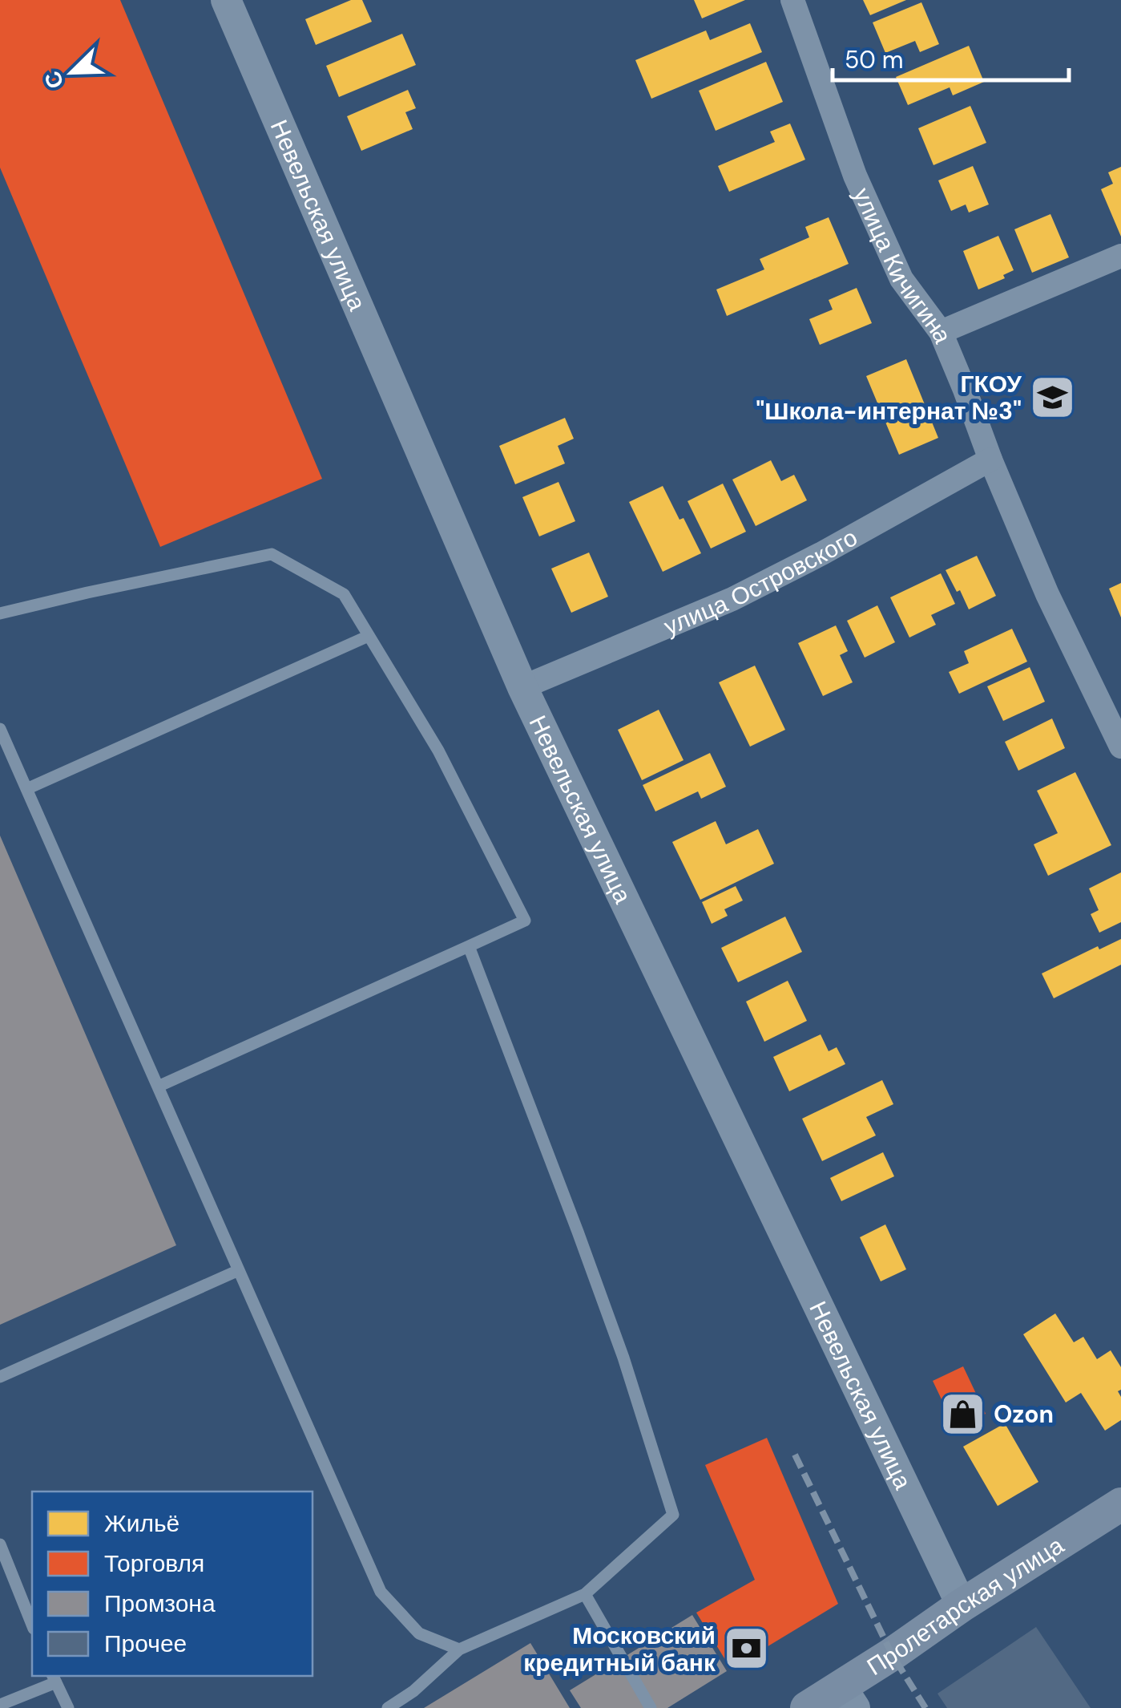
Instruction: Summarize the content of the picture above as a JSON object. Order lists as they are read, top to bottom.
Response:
{
  "streets": {
    "main road": ["Пролетарская улица"],
    "street": ["Невельская улица", "улица Кичигина", "улица Островского"]
  },
  "crossings": [
    ["Невельская улица", "улица Островского"],
    ["Невельская улица", "Пролетарская улица"],
    ["улица Кичигина", "улица Островского"]
  ],
  "places": {
    "school or university": ["ГКОУ \"Школа-интернат №3\""],
    "shop": ["Ozon"],
    "bank": ["Московский кредитный банк"]
  },
  "legend": [
    "Жильё",
    "Торговля",
    "Промзона",
    "Прочее"
  ],
  "scale_bar": "50 m",
  "north": "bottom left"
}
